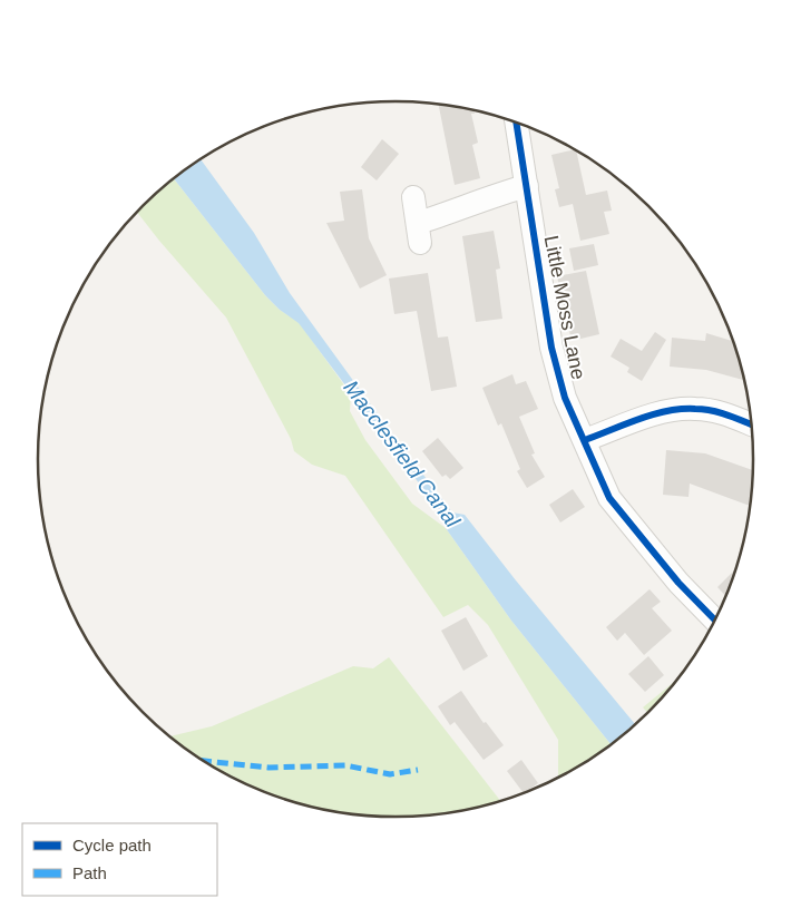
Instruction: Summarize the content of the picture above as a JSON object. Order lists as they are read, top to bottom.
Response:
{
  "streets": {
    "street": ["Little Moss Lane"]
  },
  "water": ["Macclesfield Canal"],
  "legend": ["Cycle path", "Path"]
}
